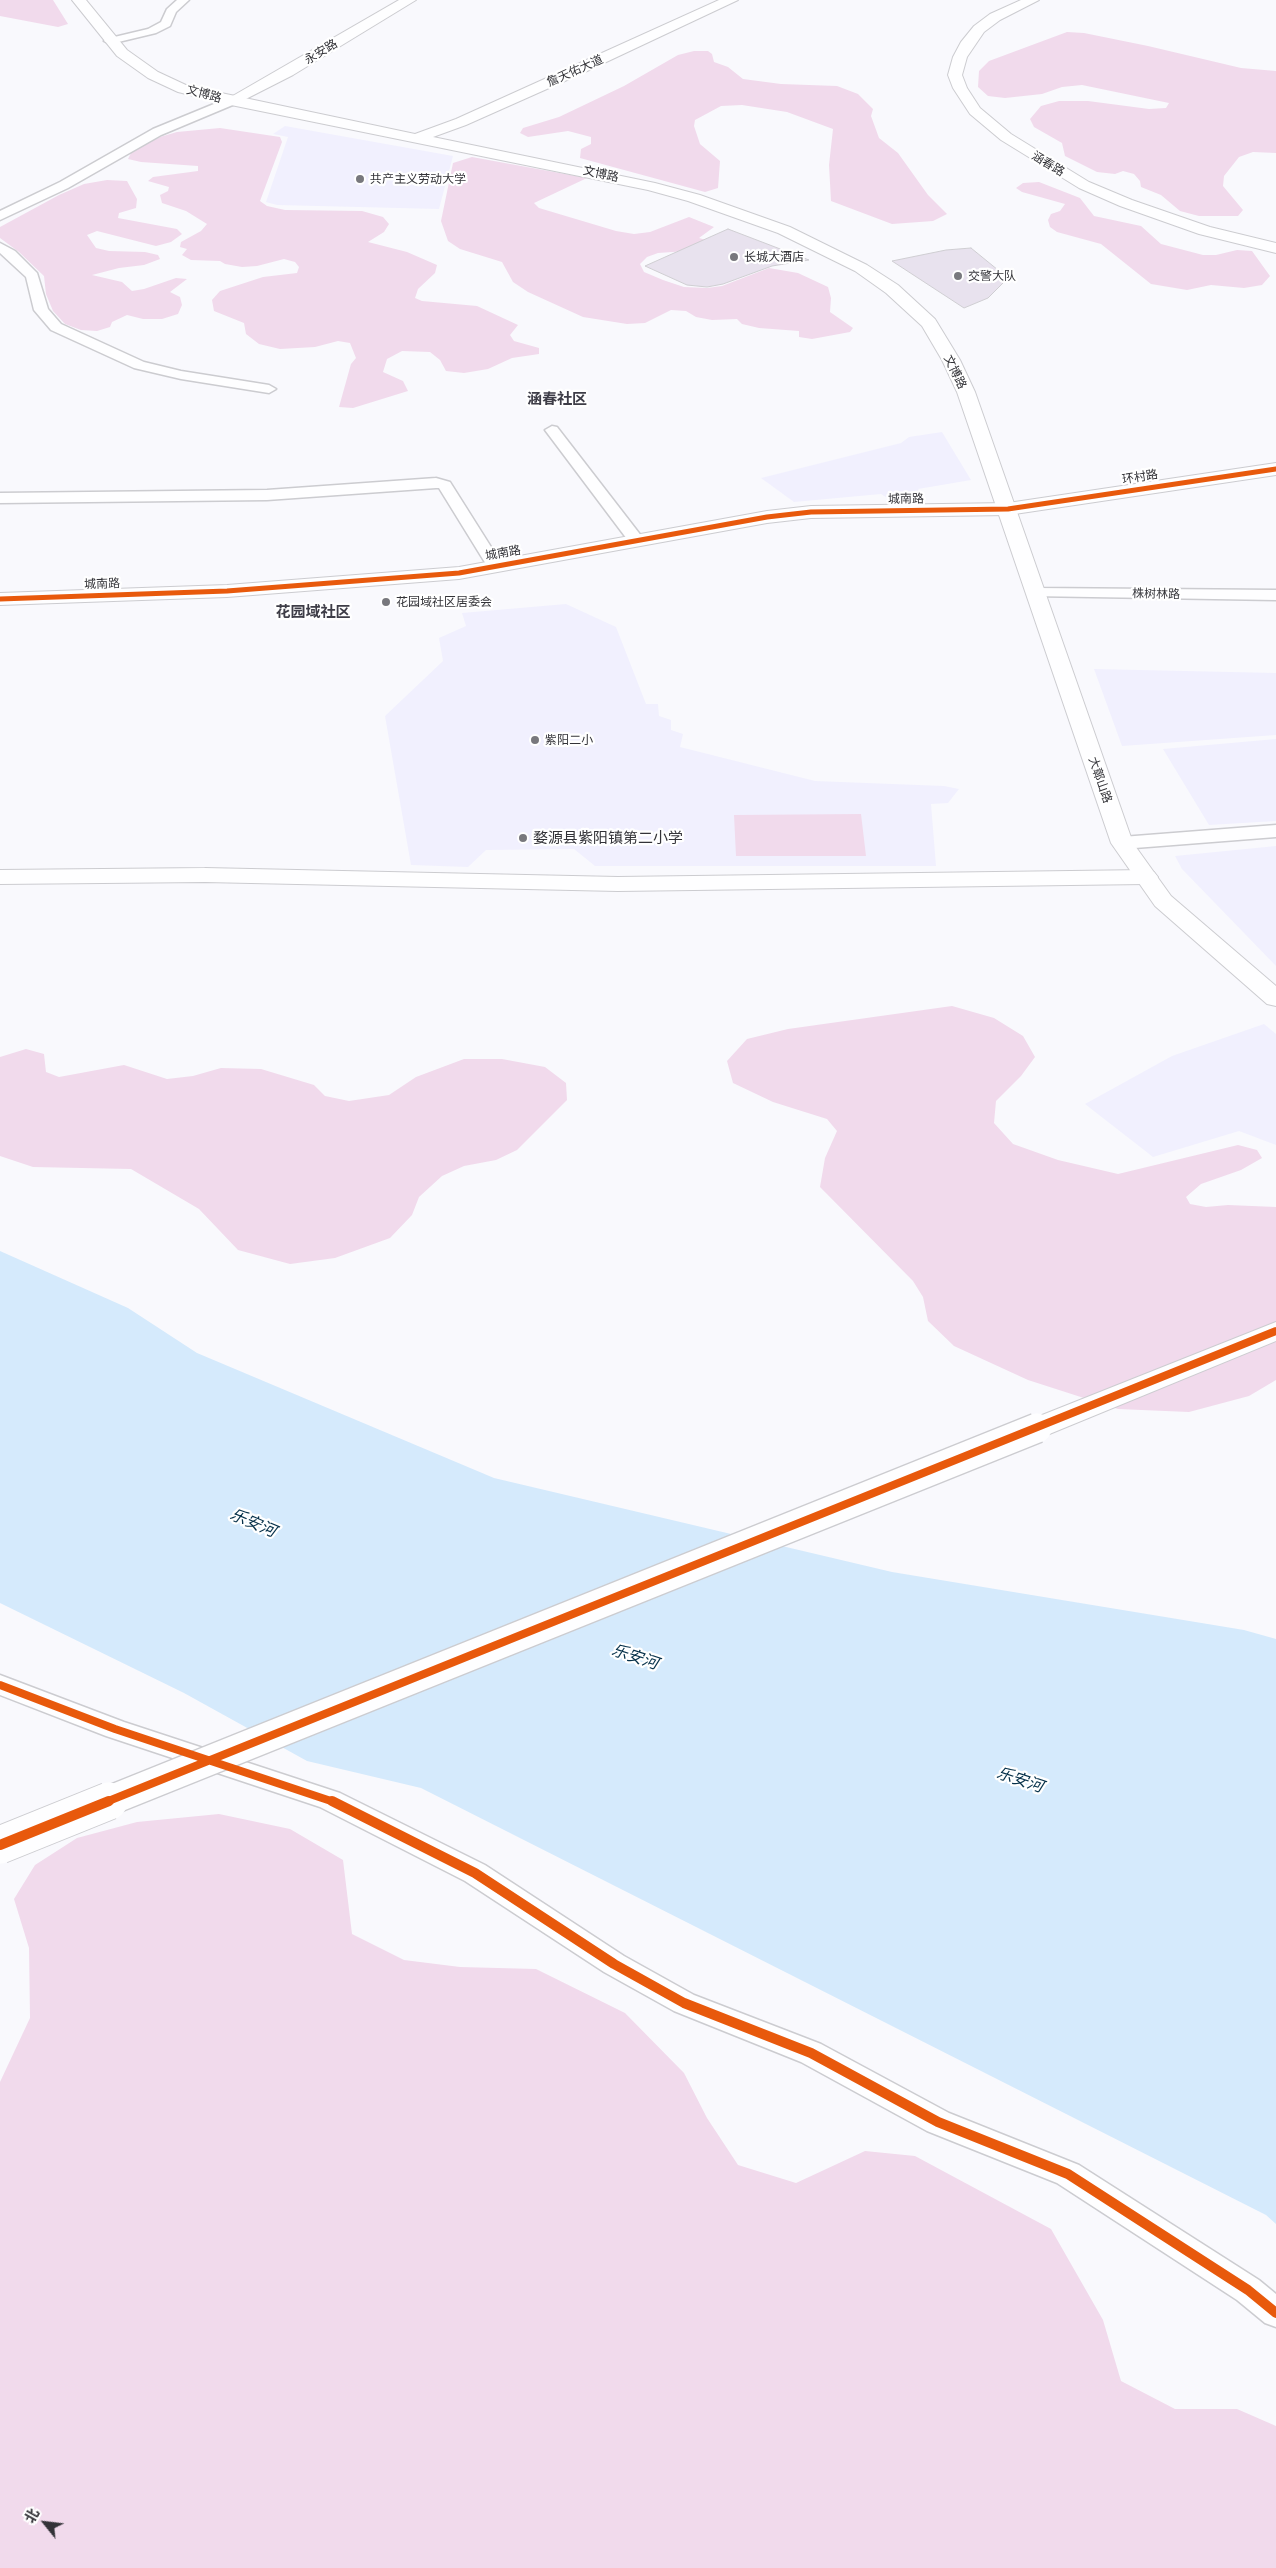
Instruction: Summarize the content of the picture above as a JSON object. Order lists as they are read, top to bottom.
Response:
{
  "streets": {
    "street": [
      "永安路",
      "詹天佑大道",
      "文博路",
      "涵春路",
      "环村路",
      "城南路",
      "株树林路",
      "大鄣山路"
    ]
  },
  "crossings": [
    ["永安路", "文博路"],
    ["詹天佑大道", "文博路"],
    ["文博路", "环村路"],
    ["文博路", "城南路"],
    ["文博路", "大鄣山路"],
    ["环村路", "城南路"],
    ["环村路", "大鄣山路"],
    ["城南路", "大鄣山路"],
    ["株树林路", "大鄣山路"]
  ],
  "districts": ["涵春社区", "花园域社区"],
  "water": ["乐安河"],
  "places": [
    "共产主义劳动大学",
    "长城大酒店",
    "交警大队",
    "花园域社区居委会",
    "紫阳二小",
    "婺源县紫阳镇第二小学"
  ],
  "north": "top left"
}
